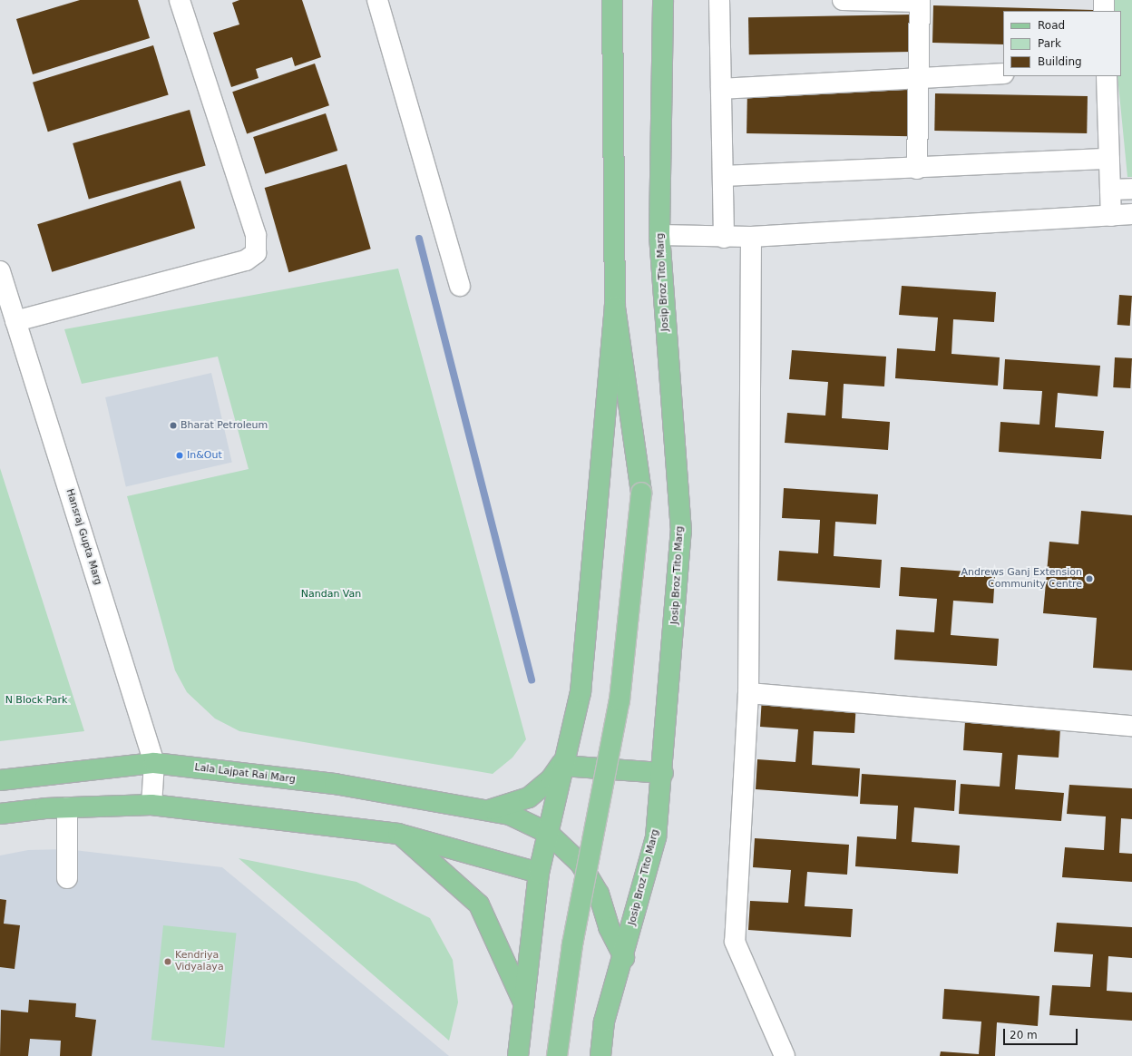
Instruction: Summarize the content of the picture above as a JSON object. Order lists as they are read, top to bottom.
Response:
{
  "streets": {
    "main road": ["Josip Broz Tito Marg", "Lala Lajpat Rai Marg"],
    "street": ["Hansraj Gupta Marg"]
  },
  "crossings": [
    ["Josip Broz Tito Marg", "Lala Lajpat Rai Marg"],
    ["Hansraj Gupta Marg", "Lala Lajpat Rai Marg"]
  ],
  "parks": ["Nandan Van", "N Block Park"],
  "places": [
    "Bharat Petroleum",
    "In&Out",
    "Andrews Ganj Extension Community Centre",
    "Kendriya Vidyalaya"
  ],
  "legend": ["Road", "Park", "Building"],
  "scale_bar": "20 m"
}
